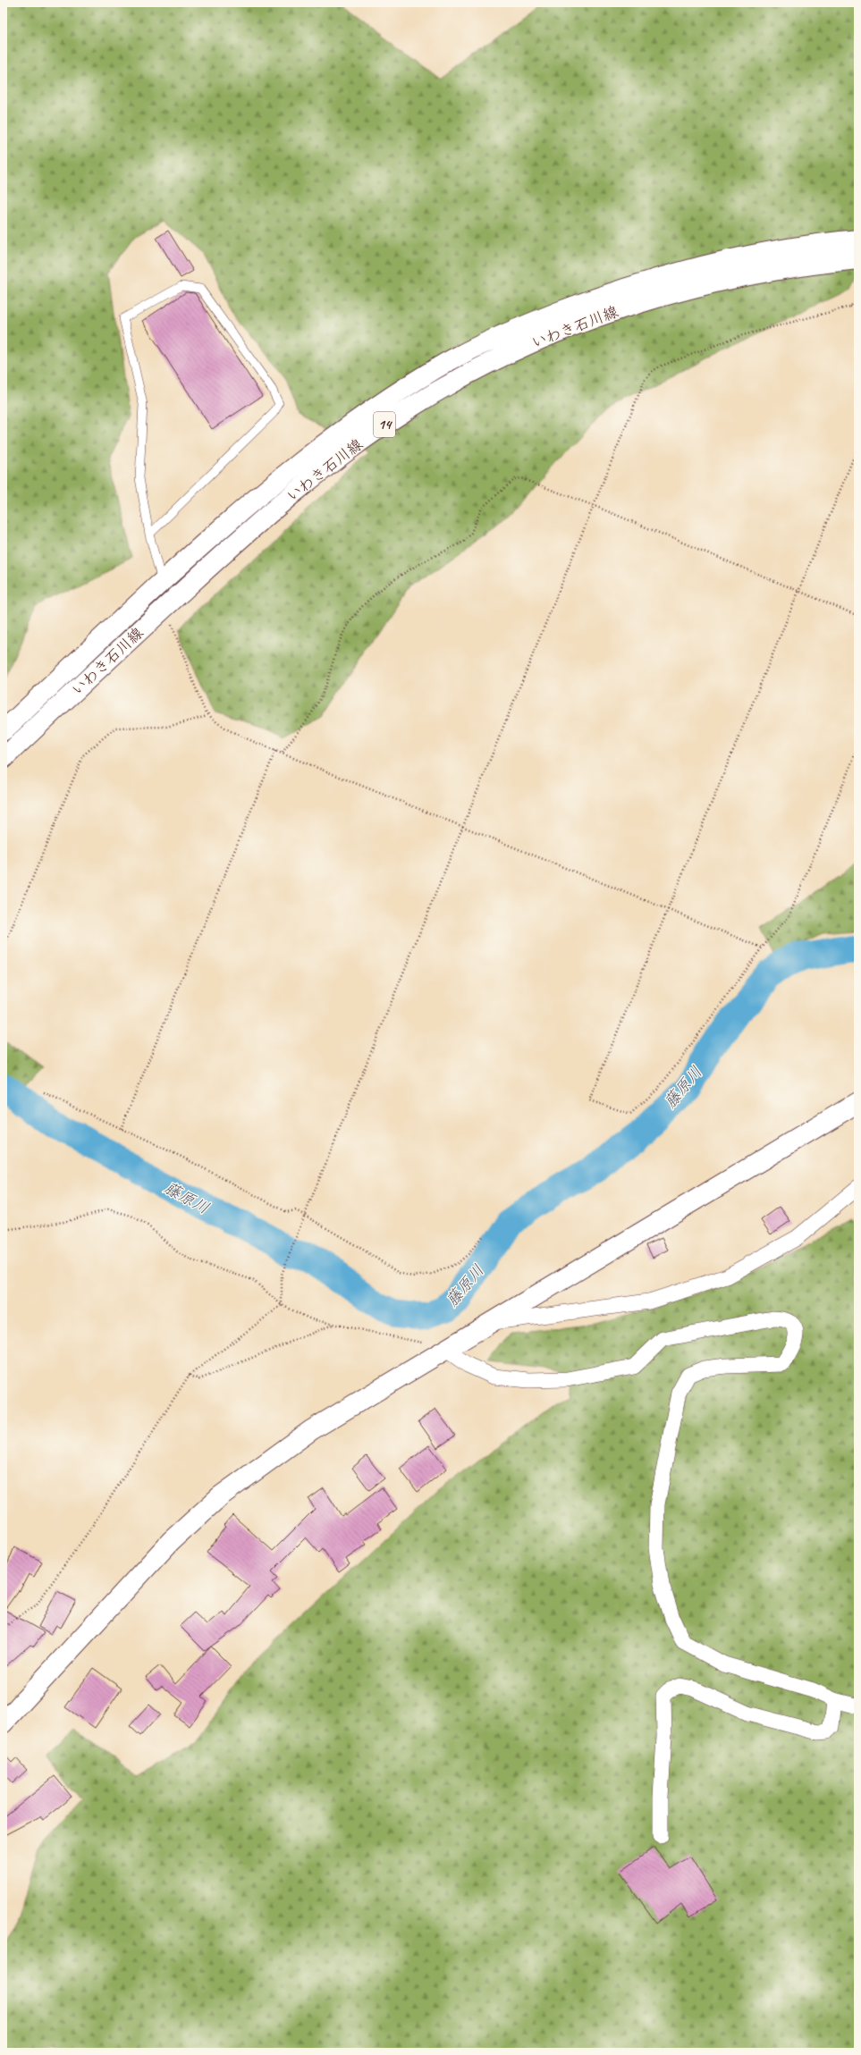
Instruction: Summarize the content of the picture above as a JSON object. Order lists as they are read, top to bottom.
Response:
{
  "streets": {
    "main road": ["いわき石川線", "14"]
  },
  "water": ["藤原川"]
}
